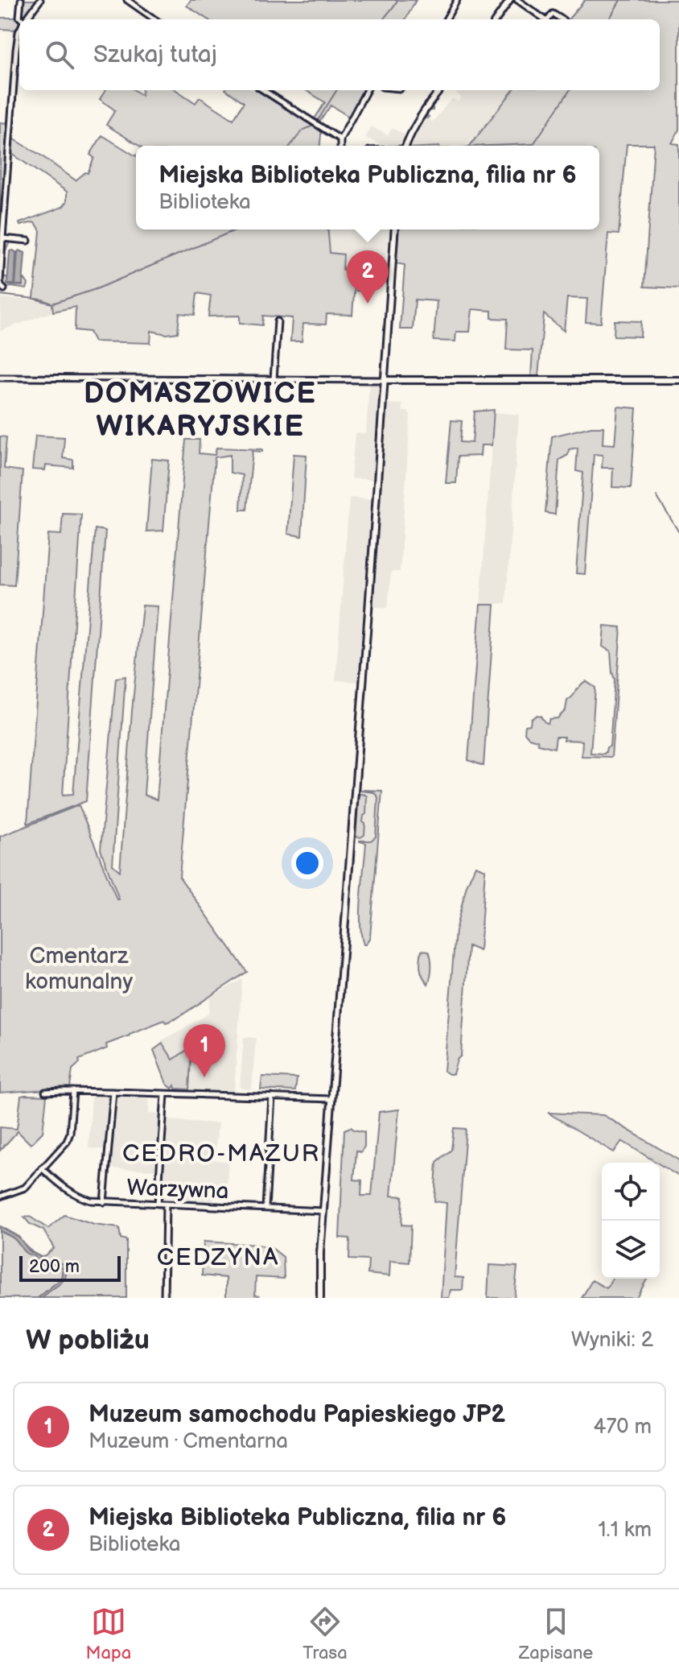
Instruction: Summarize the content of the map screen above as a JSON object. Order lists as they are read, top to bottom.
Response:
{
  "streets": {
    "street": ["Warzywna"]
  },
  "districts": ["DOMASZOWICE WIKARYJSKIE", "CEDRO-MAZUR", "CEDZYNA"],
  "parks": ["Cmentarz komunalny"],
  "scale_bar": "200 m",
  "page": {
    "search": "Szukaj tutaj",
    "popup": ["Miejska Biblioteka Publiczna, filia nr 6", "Biblioteka"],
    "pins": ["2", "1"],
    "scale": "200 m",
    "heading": ["W pobliżu", "Wyniki: 2"],
    "list": [
      {
        "mark": "1",
        "name": "Muzeum samochodu Papieskiego JP2",
        "note": "Muzeum · Cmentarna",
        "value": "470 m"
      },
      {
        "mark": "2",
        "name": "Miejska Biblioteka Publiczna, filia nr 6",
        "note": "Biblioteka",
        "value": "1.1 km"
      }
    ],
    "nav": ["Mapa", "Trasa", "Zapisane"]
  }
}
